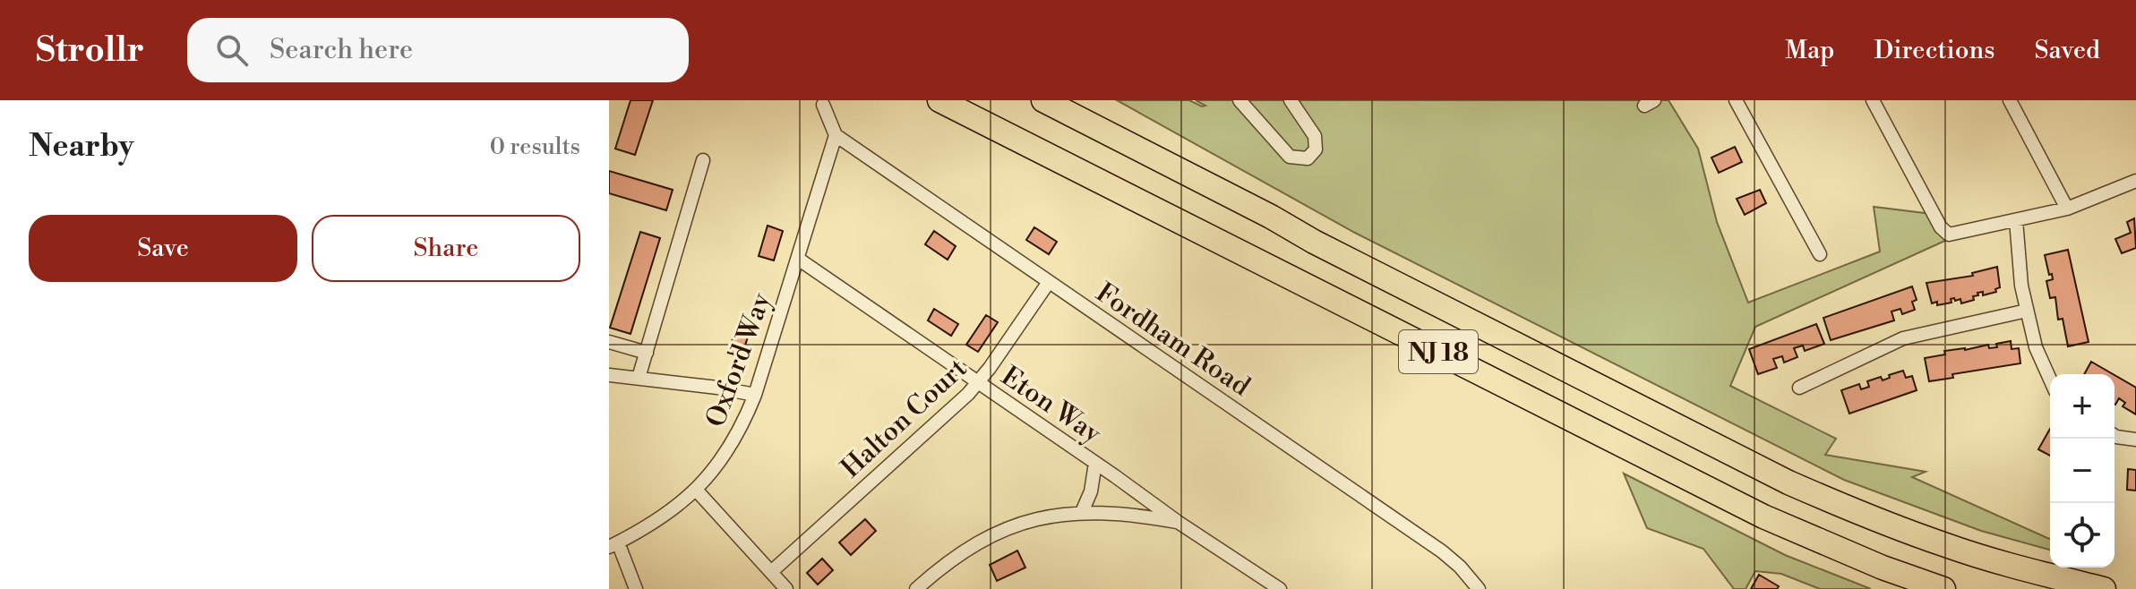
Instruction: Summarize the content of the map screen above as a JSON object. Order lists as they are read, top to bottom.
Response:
{
  "streets": {
    "highway": ["NJ 18"],
    "street": [
      "Fordham Road",
      "Oxford Way",
      "Eton Way",
      "Halton Court"
    ]
  },
  "crossings": [
    ["Fordham Road", "Oxford Way"],
    ["Fordham Road", "Halton Court"],
    ["Oxford Way", "Eton Way"],
    ["Eton Way", "Halton Court"]
  ],
  "page": {
    "header": "Strollr",
    "search": "Search here",
    "nav": ["Map", "Directions", "Saved"],
    "heading": ["Nearby", "0 results"],
    "buttons": ["Save", "Share"],
    "map_buttons": ["+", "−"]
  }
}
